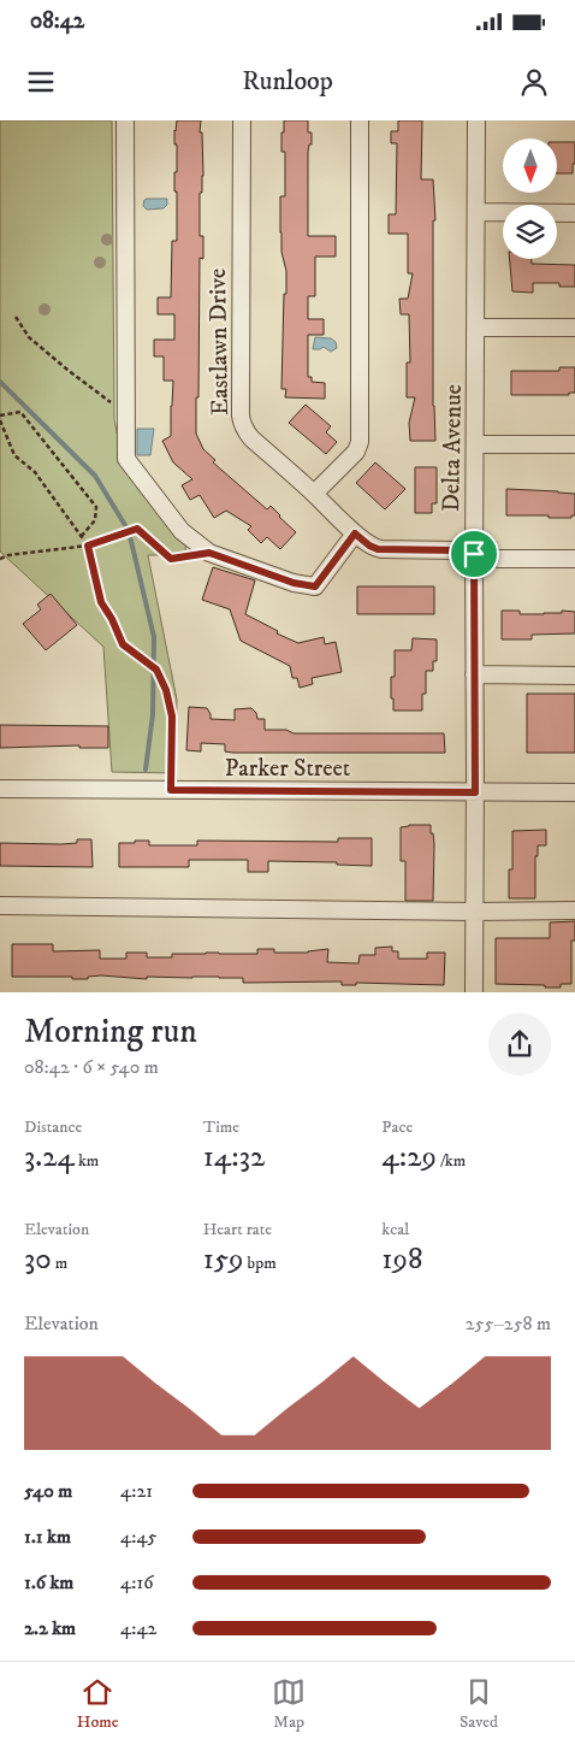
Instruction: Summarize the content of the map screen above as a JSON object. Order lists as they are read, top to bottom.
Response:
{
  "streets": {
    "street": ["Eastlawn Drive", "Delta Avenue", "Parker Street"]
  },
  "crossings": [
    ["Eastlawn Drive", "Delta Avenue"],
    ["Delta Avenue", "Parker Street"]
  ],
  "north": "bottom",
  "page": {
    "status": "08:42",
    "header": "Runloop",
    "heading": ["Morning run", "08:42 · 6 × 540 m"],
    "stats": [
      ["Distance", "3.24 km"],
      ["Time", "14:32"],
      ["Pace", "4:29 /km"],
      ["Elevation", "30 m"],
      ["Heart rate", "159 bpm"],
      ["kcal", "198"]
    ],
    "chart": ["Elevation", "255–258 m"],
    "list": [
      {
        "name": "540 m",
        "note": "4:21"
      },
      {
        "name": "1.1 km",
        "note": "4:45"
      },
      {
        "name": "1.6 km",
        "note": "4:16"
      },
      {
        "name": "2.2 km",
        "note": "4:42"
      }
    ],
    "tabs": ["Home", "Map", "Saved"]
  }
}
